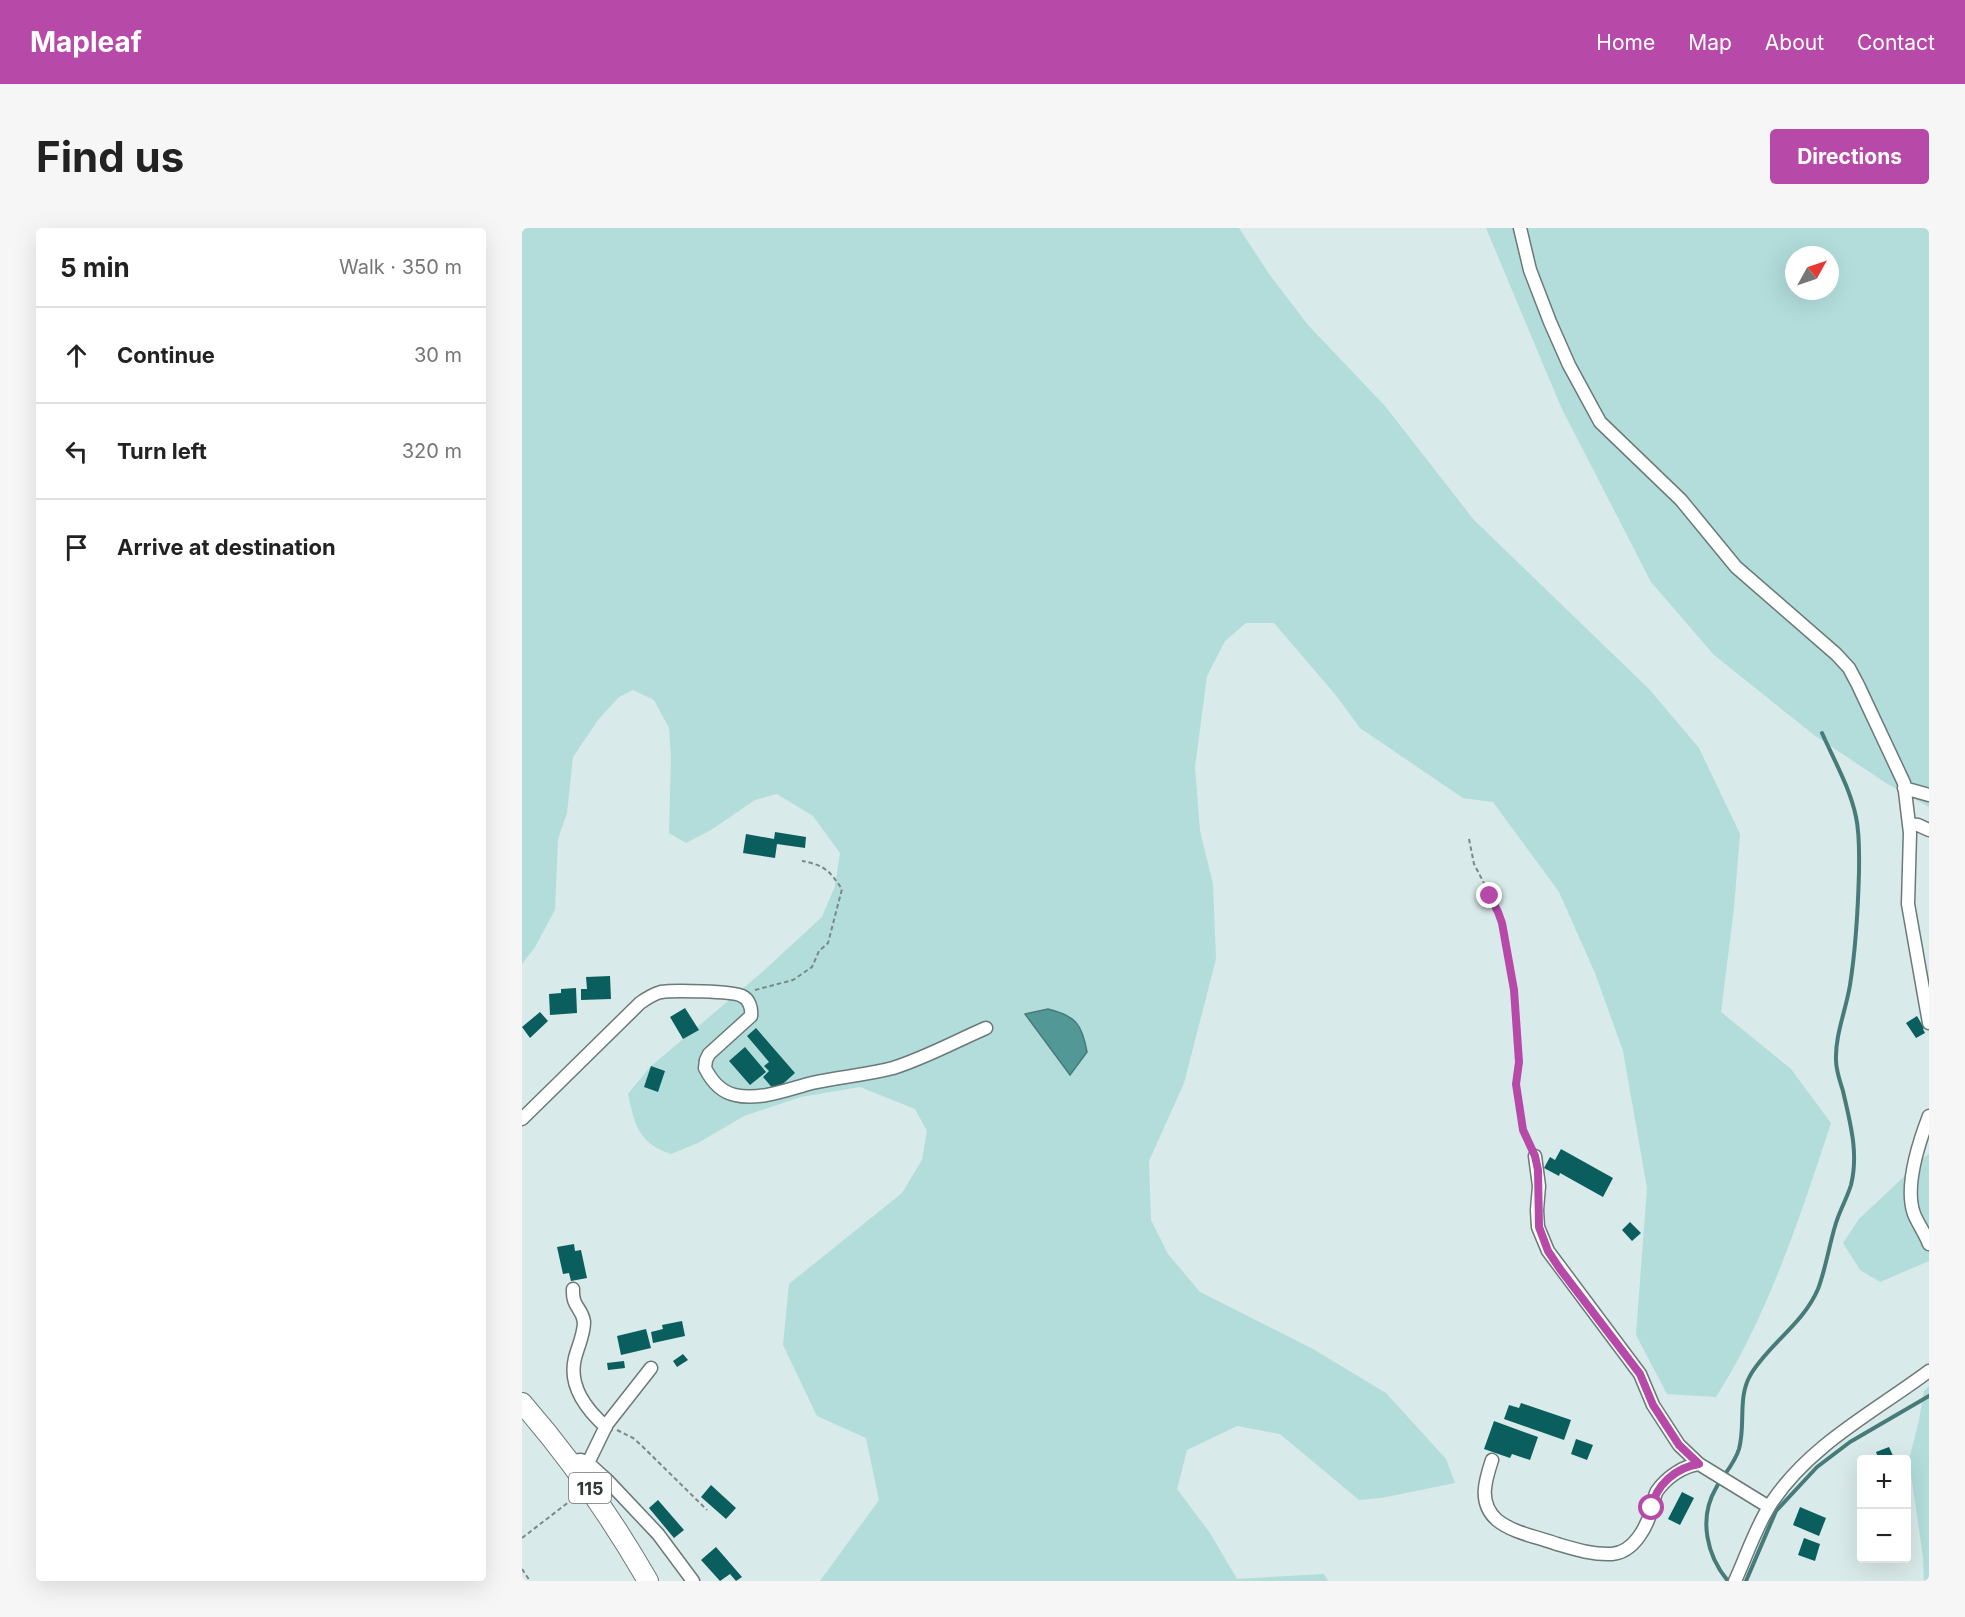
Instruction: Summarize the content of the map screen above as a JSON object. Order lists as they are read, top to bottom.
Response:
{
  "streets": {
    "highway": ["115"]
  },
  "north": "top right",
  "page": {
    "header": "Mapleaf",
    "nav": [
      "Home",
      "Map",
      "About",
      "Contact"
    ],
    "buttons": "Directions",
    "title": "Find us",
    "heading": ["5 min", "Walk · 350 m"],
    "list": [
      ["Continue", "30 m"],
      ["Turn left", "320 m"],
      "Arrive at destination"
    ],
    "map_buttons": ["+", "−"]
  }
}
